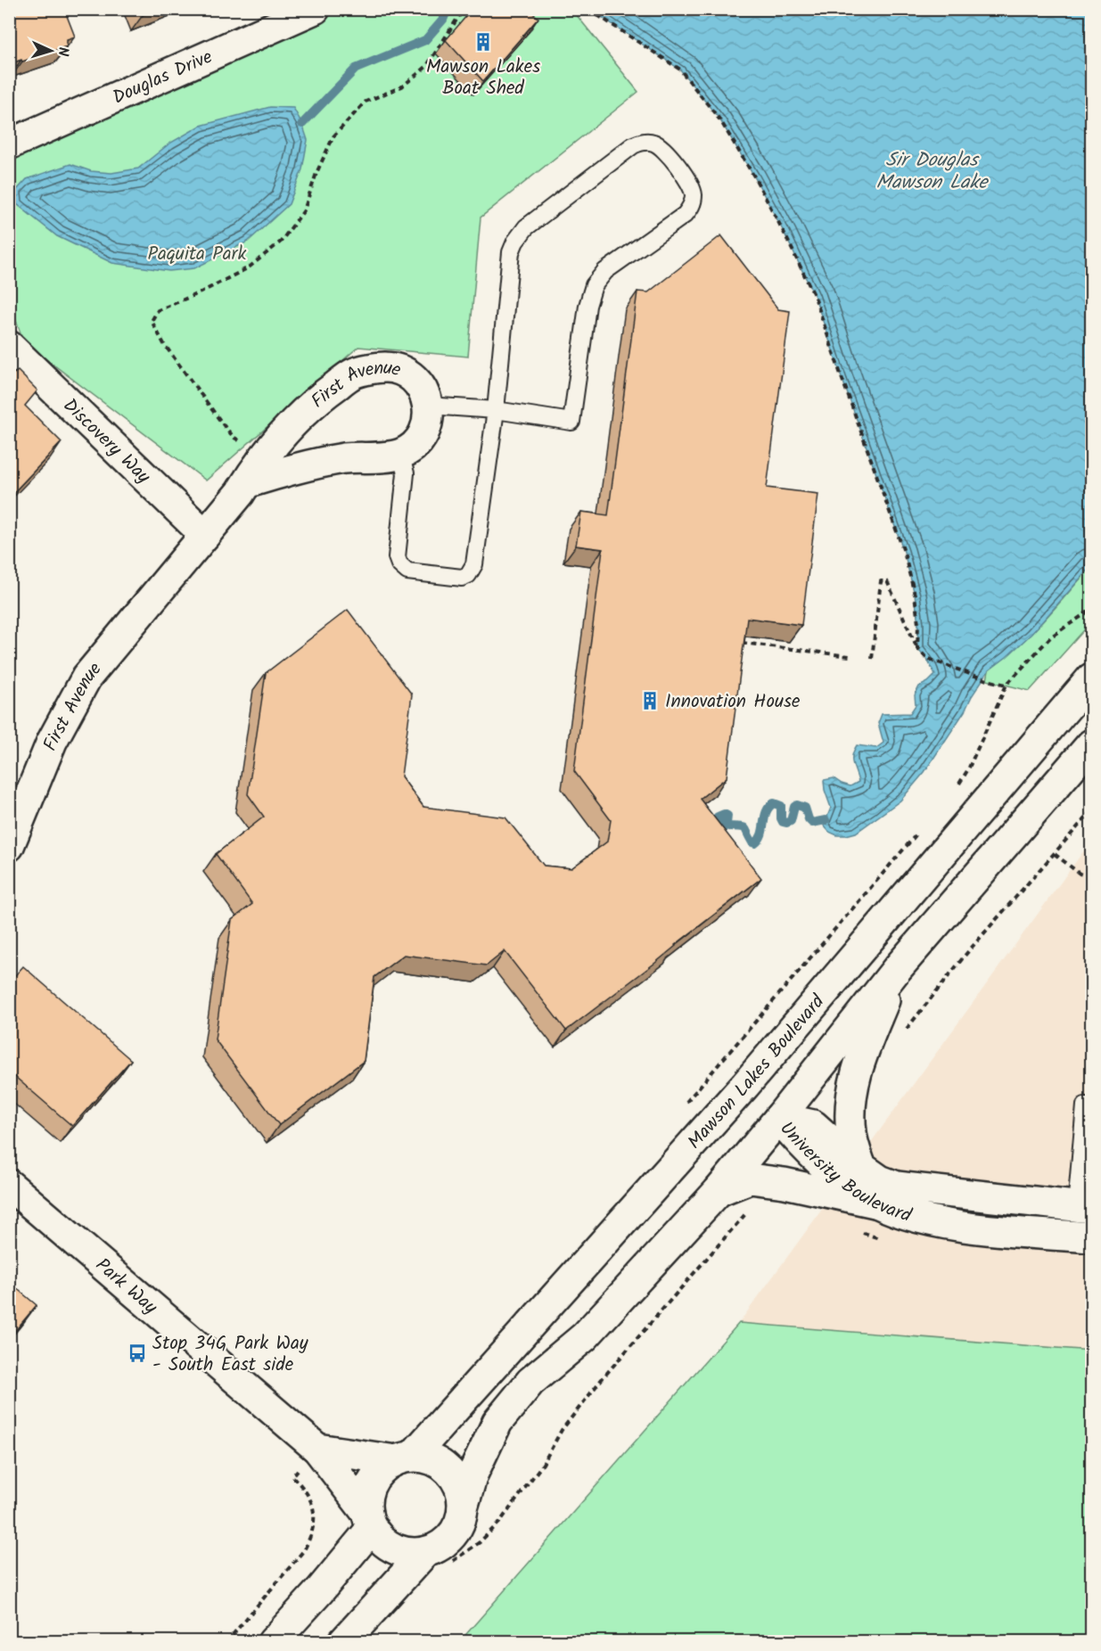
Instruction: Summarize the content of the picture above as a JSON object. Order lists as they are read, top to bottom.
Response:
{
  "streets": {
    "street": [
      "Douglas Drive",
      "First Avenue",
      "Discovery Way",
      "Mawson Lakes Boulevard",
      "University Boulevard",
      "Park Way"
    ]
  },
  "crossings": [
    ["First Avenue", "Discovery Way"],
    ["Mawson Lakes Boulevard", "Park Way"]
  ],
  "water": ["Sir Douglas Mawson Lake"],
  "parks": ["Paquita Park"],
  "places": {
    "building": ["Mawson Lakes Boat Shed", "Innovation House"],
    "bus stop": ["Stop 34G Park Way - South East side"]
  },
  "north": "right"
}
